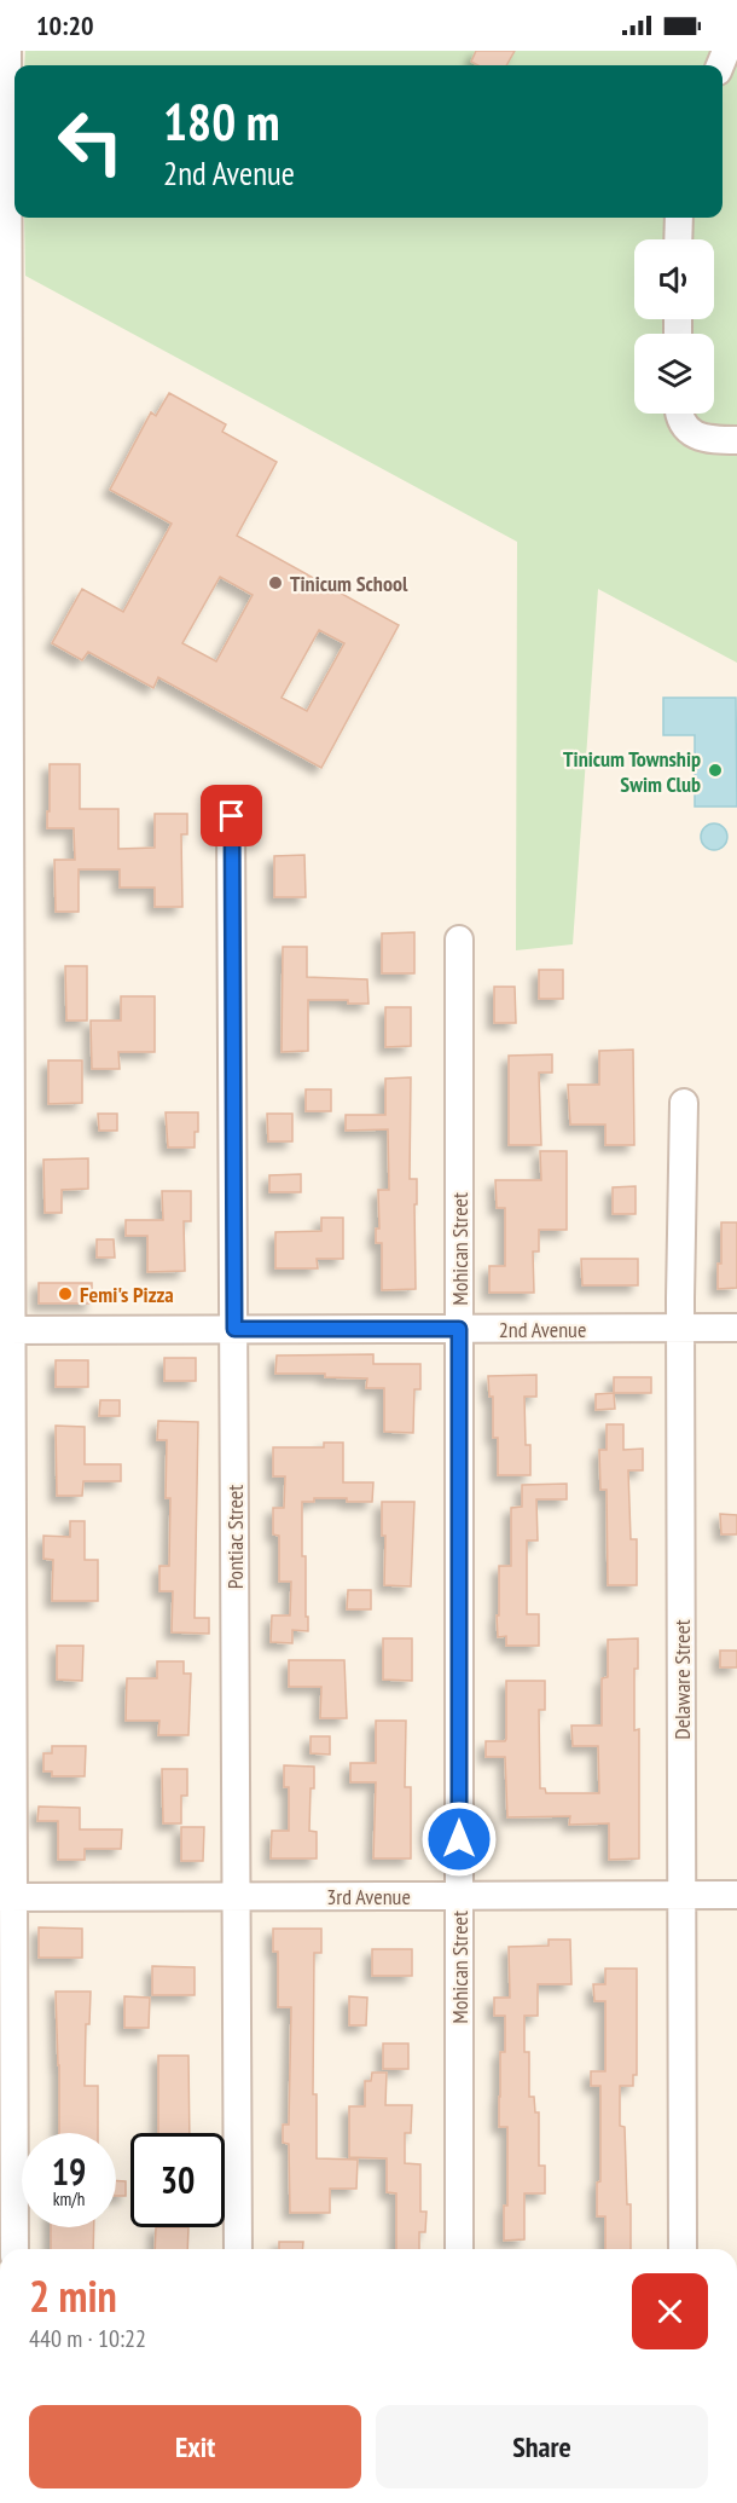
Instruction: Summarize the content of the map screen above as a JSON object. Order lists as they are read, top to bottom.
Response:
{
  "streets": {
    "street": [
      "Mohican Street",
      "2nd Avenue",
      "Pontiac Street",
      "Delaware Street",
      "3rd Avenue"
    ]
  },
  "crossings": [
    ["Mohican Street", "2nd Avenue"],
    ["Mohican Street", "3rd Avenue"],
    ["2nd Avenue", "Pontiac Street"],
    ["2nd Avenue", "Delaware Street"],
    ["Pontiac Street", "3rd Avenue"],
    ["Delaware Street", "3rd Avenue"]
  ],
  "places": ["Tinicum School", "Tinicum Township Swim Club", "Femi's Pizza"],
  "page": {
    "status": "10:20",
    "turn": ["180 m", "2nd Avenue"],
    "speed": "19 km/h",
    "limit": "30",
    "heading": ["2 min", "440 m · 10:22"],
    "buttons": ["Exit", "Share"]
  }
}
